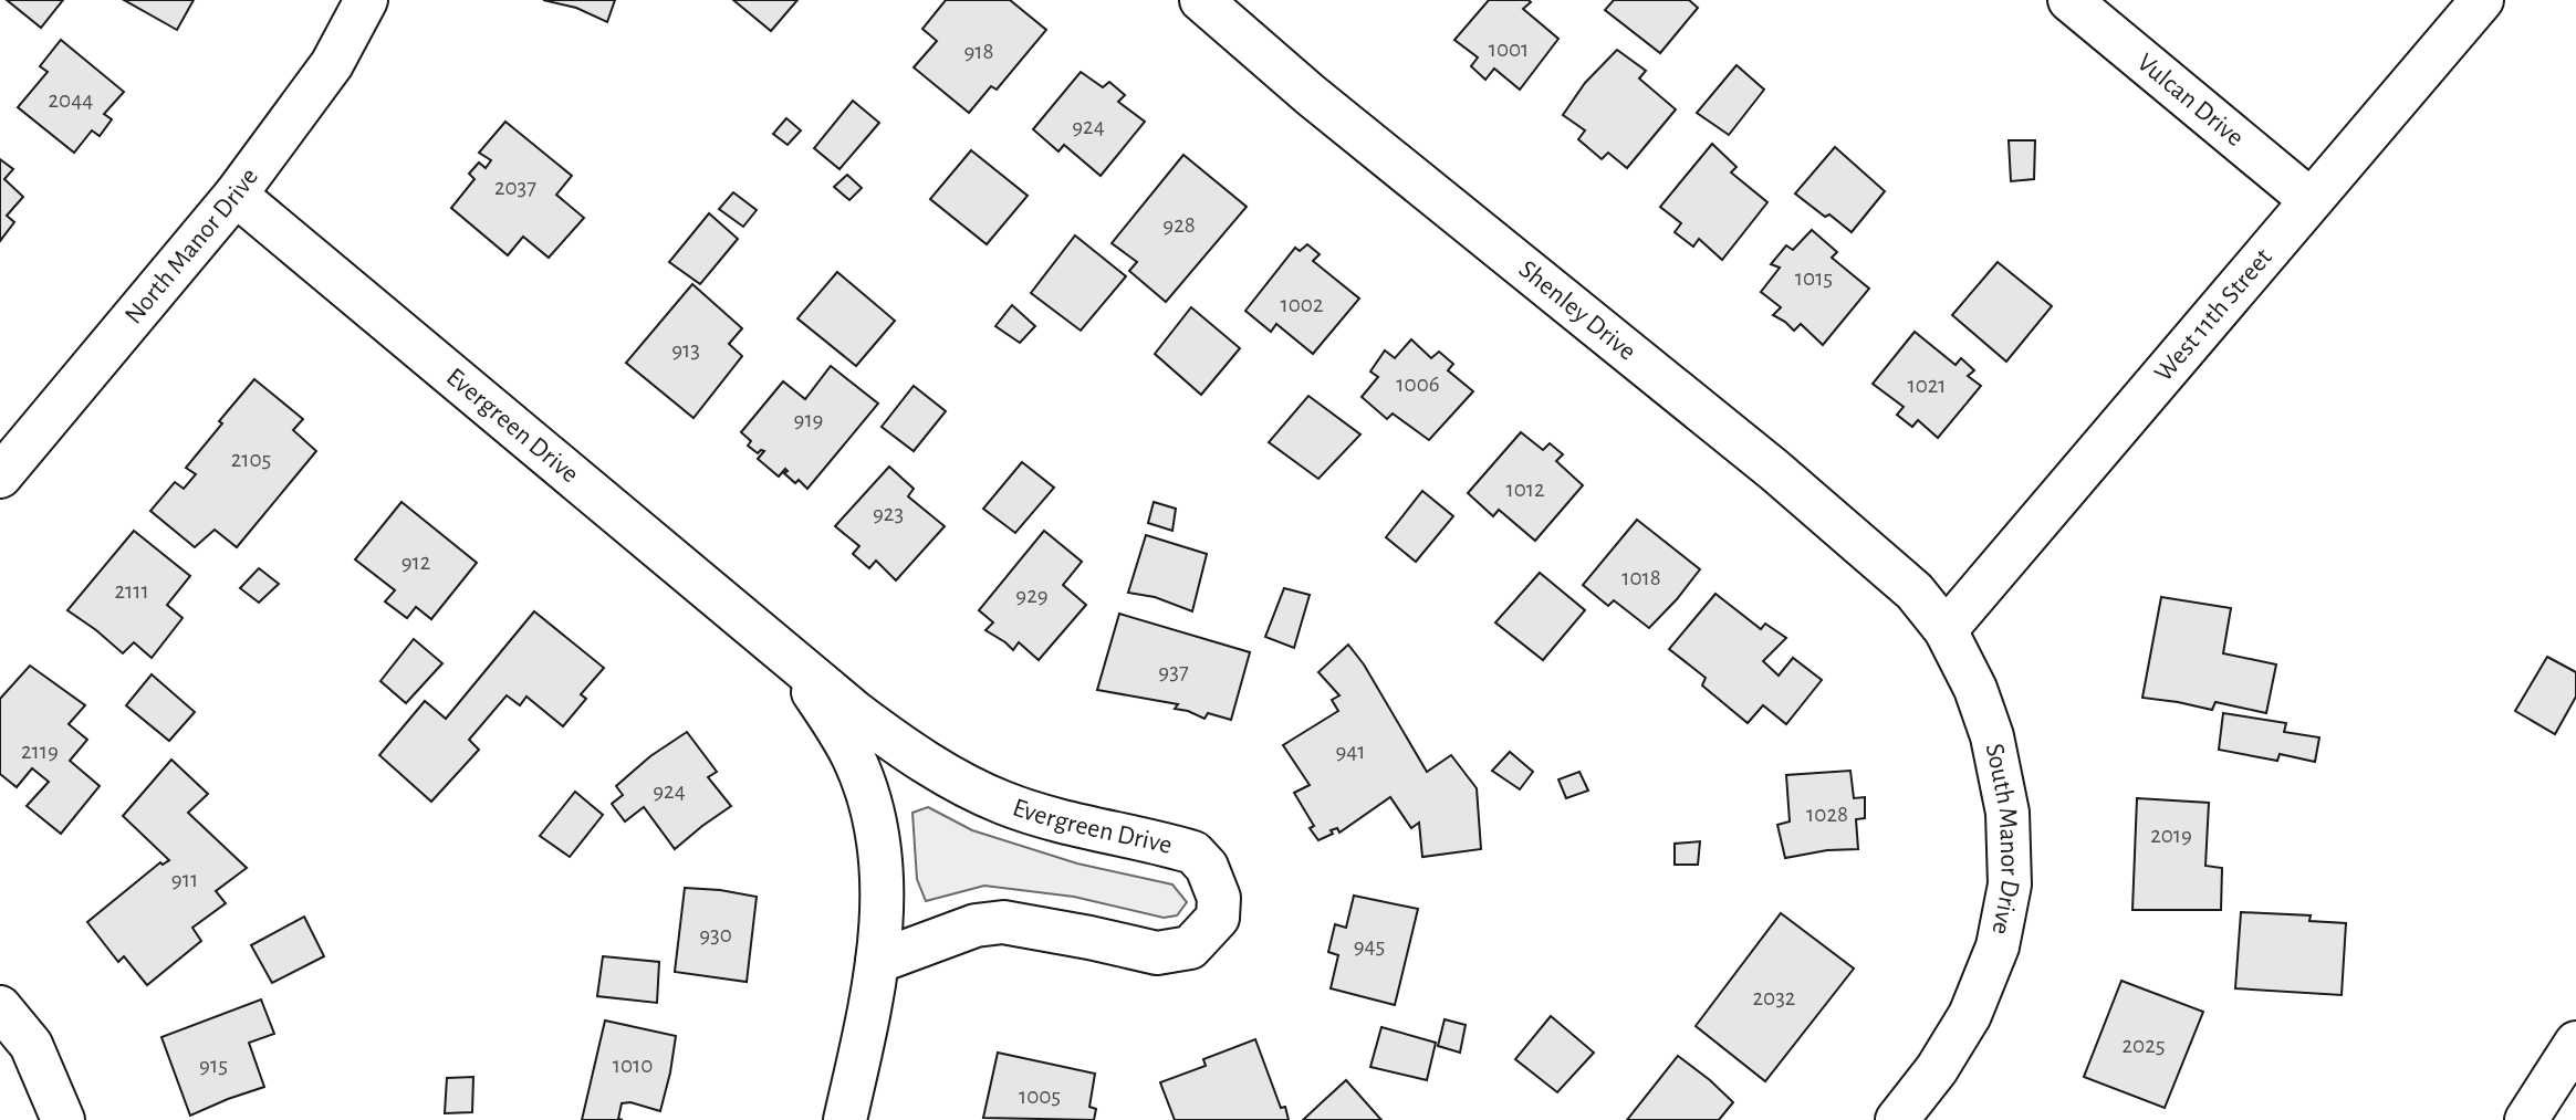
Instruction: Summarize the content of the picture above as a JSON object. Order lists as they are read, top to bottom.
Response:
{
  "streets": {
    "street": [
      "Vulcan Drive",
      "North Manor Drive",
      "Shenley Drive",
      "West 11th Street",
      "Evergreen Drive",
      "South Manor Drive"
    ]
  },
  "crossings": [
    ["Vulcan Drive", "West 11th Street"],
    ["North Manor Drive", "Evergreen Drive"],
    ["Shenley Drive", "West 11th Street"],
    ["Shenley Drive", "South Manor Drive"],
    ["West 11th Street", "South Manor Drive"]
  ],
  "house_numbers": [
    "1001",
    "918",
    "2044",
    "924",
    "2037",
    "928",
    "1015",
    "1002",
    "913",
    "1006",
    "1021",
    "919",
    "2105",
    "1012",
    "923",
    "912",
    "1018",
    "2111",
    "929",
    "937",
    "2119",
    "941",
    "924",
    "1028",
    "2019",
    "911",
    "930",
    "945",
    "2032",
    "2025",
    "915",
    "1010",
    "1005"
  ]
}
